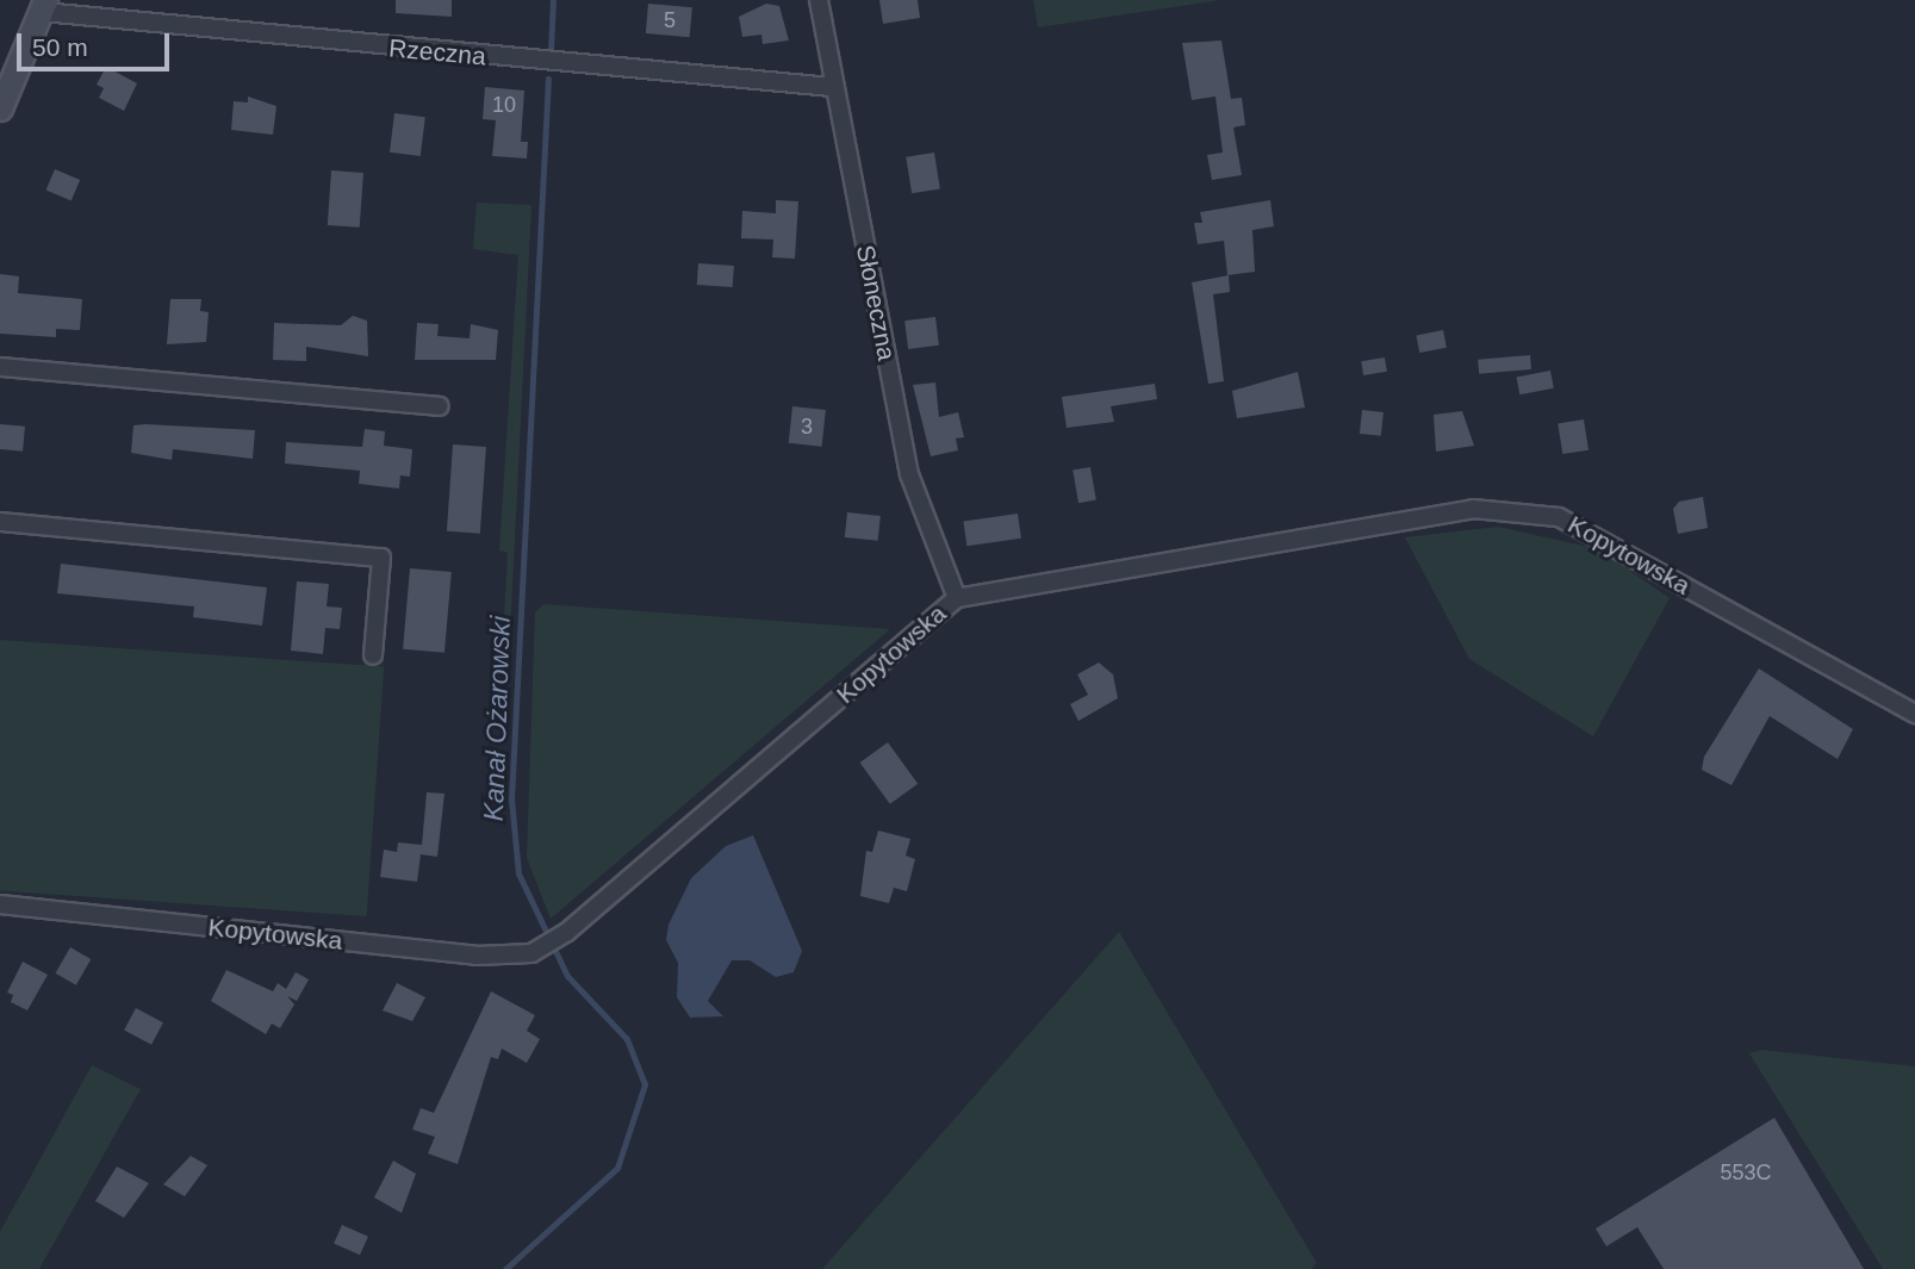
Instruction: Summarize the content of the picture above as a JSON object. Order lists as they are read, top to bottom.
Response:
{
  "streets": {
    "street": ["Rzeczna", "Słoneczna", "Kopytowska"]
  },
  "crossings": [
    ["Rzeczna", "Słoneczna"],
    ["Słoneczna", "Kopytowska"]
  ],
  "water": ["Kanał Ożarowski"],
  "house_numbers": [
    "5",
    "10",
    "3",
    "553C"
  ],
  "scale_bar": "50 m"
}
